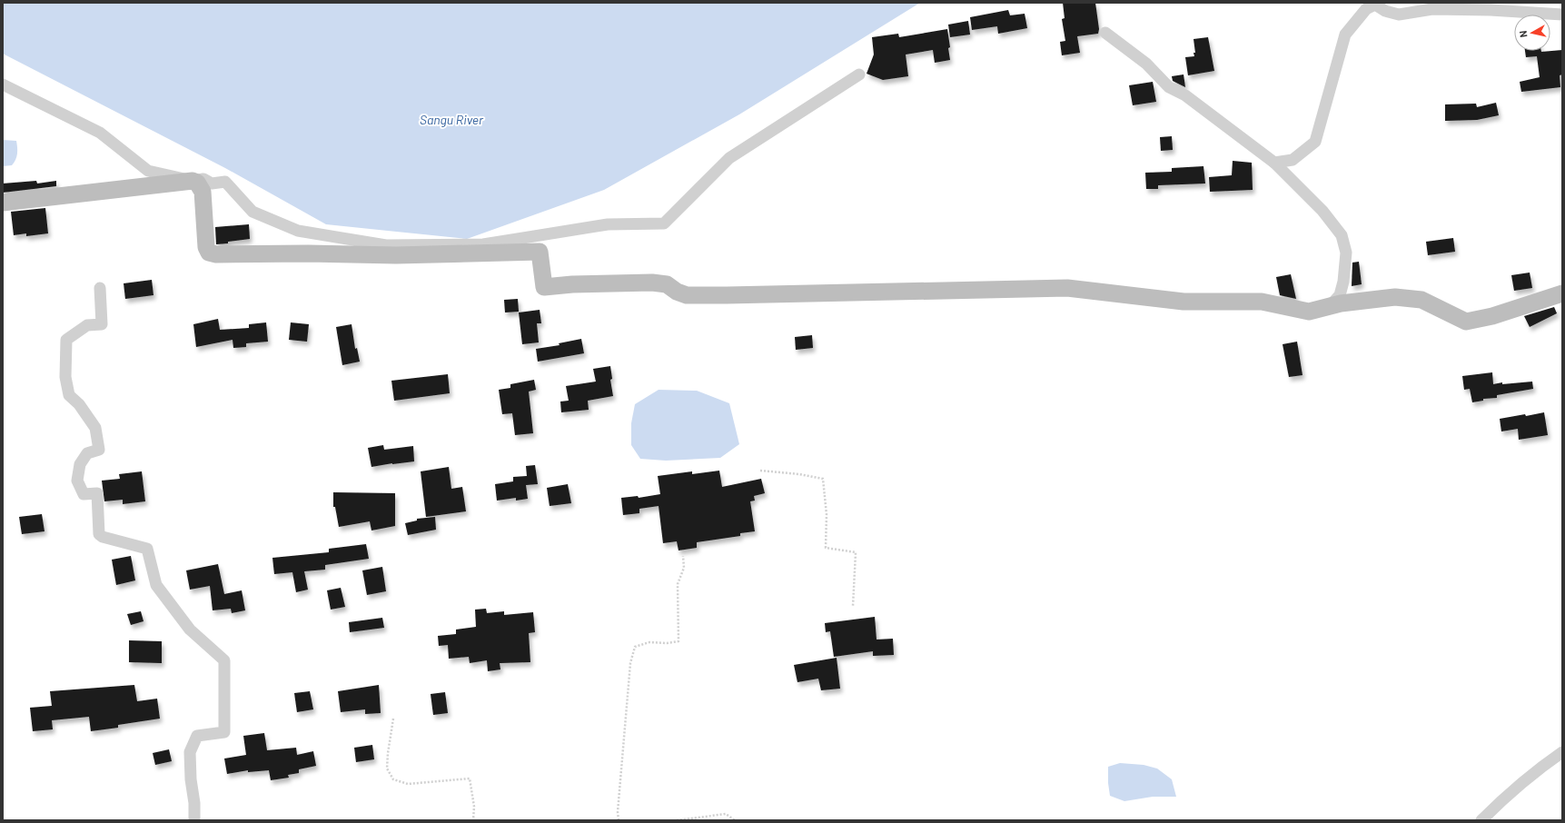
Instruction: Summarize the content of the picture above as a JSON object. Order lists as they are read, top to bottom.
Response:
{
  "water": ["Sangu River"],
  "north": "left"
}
